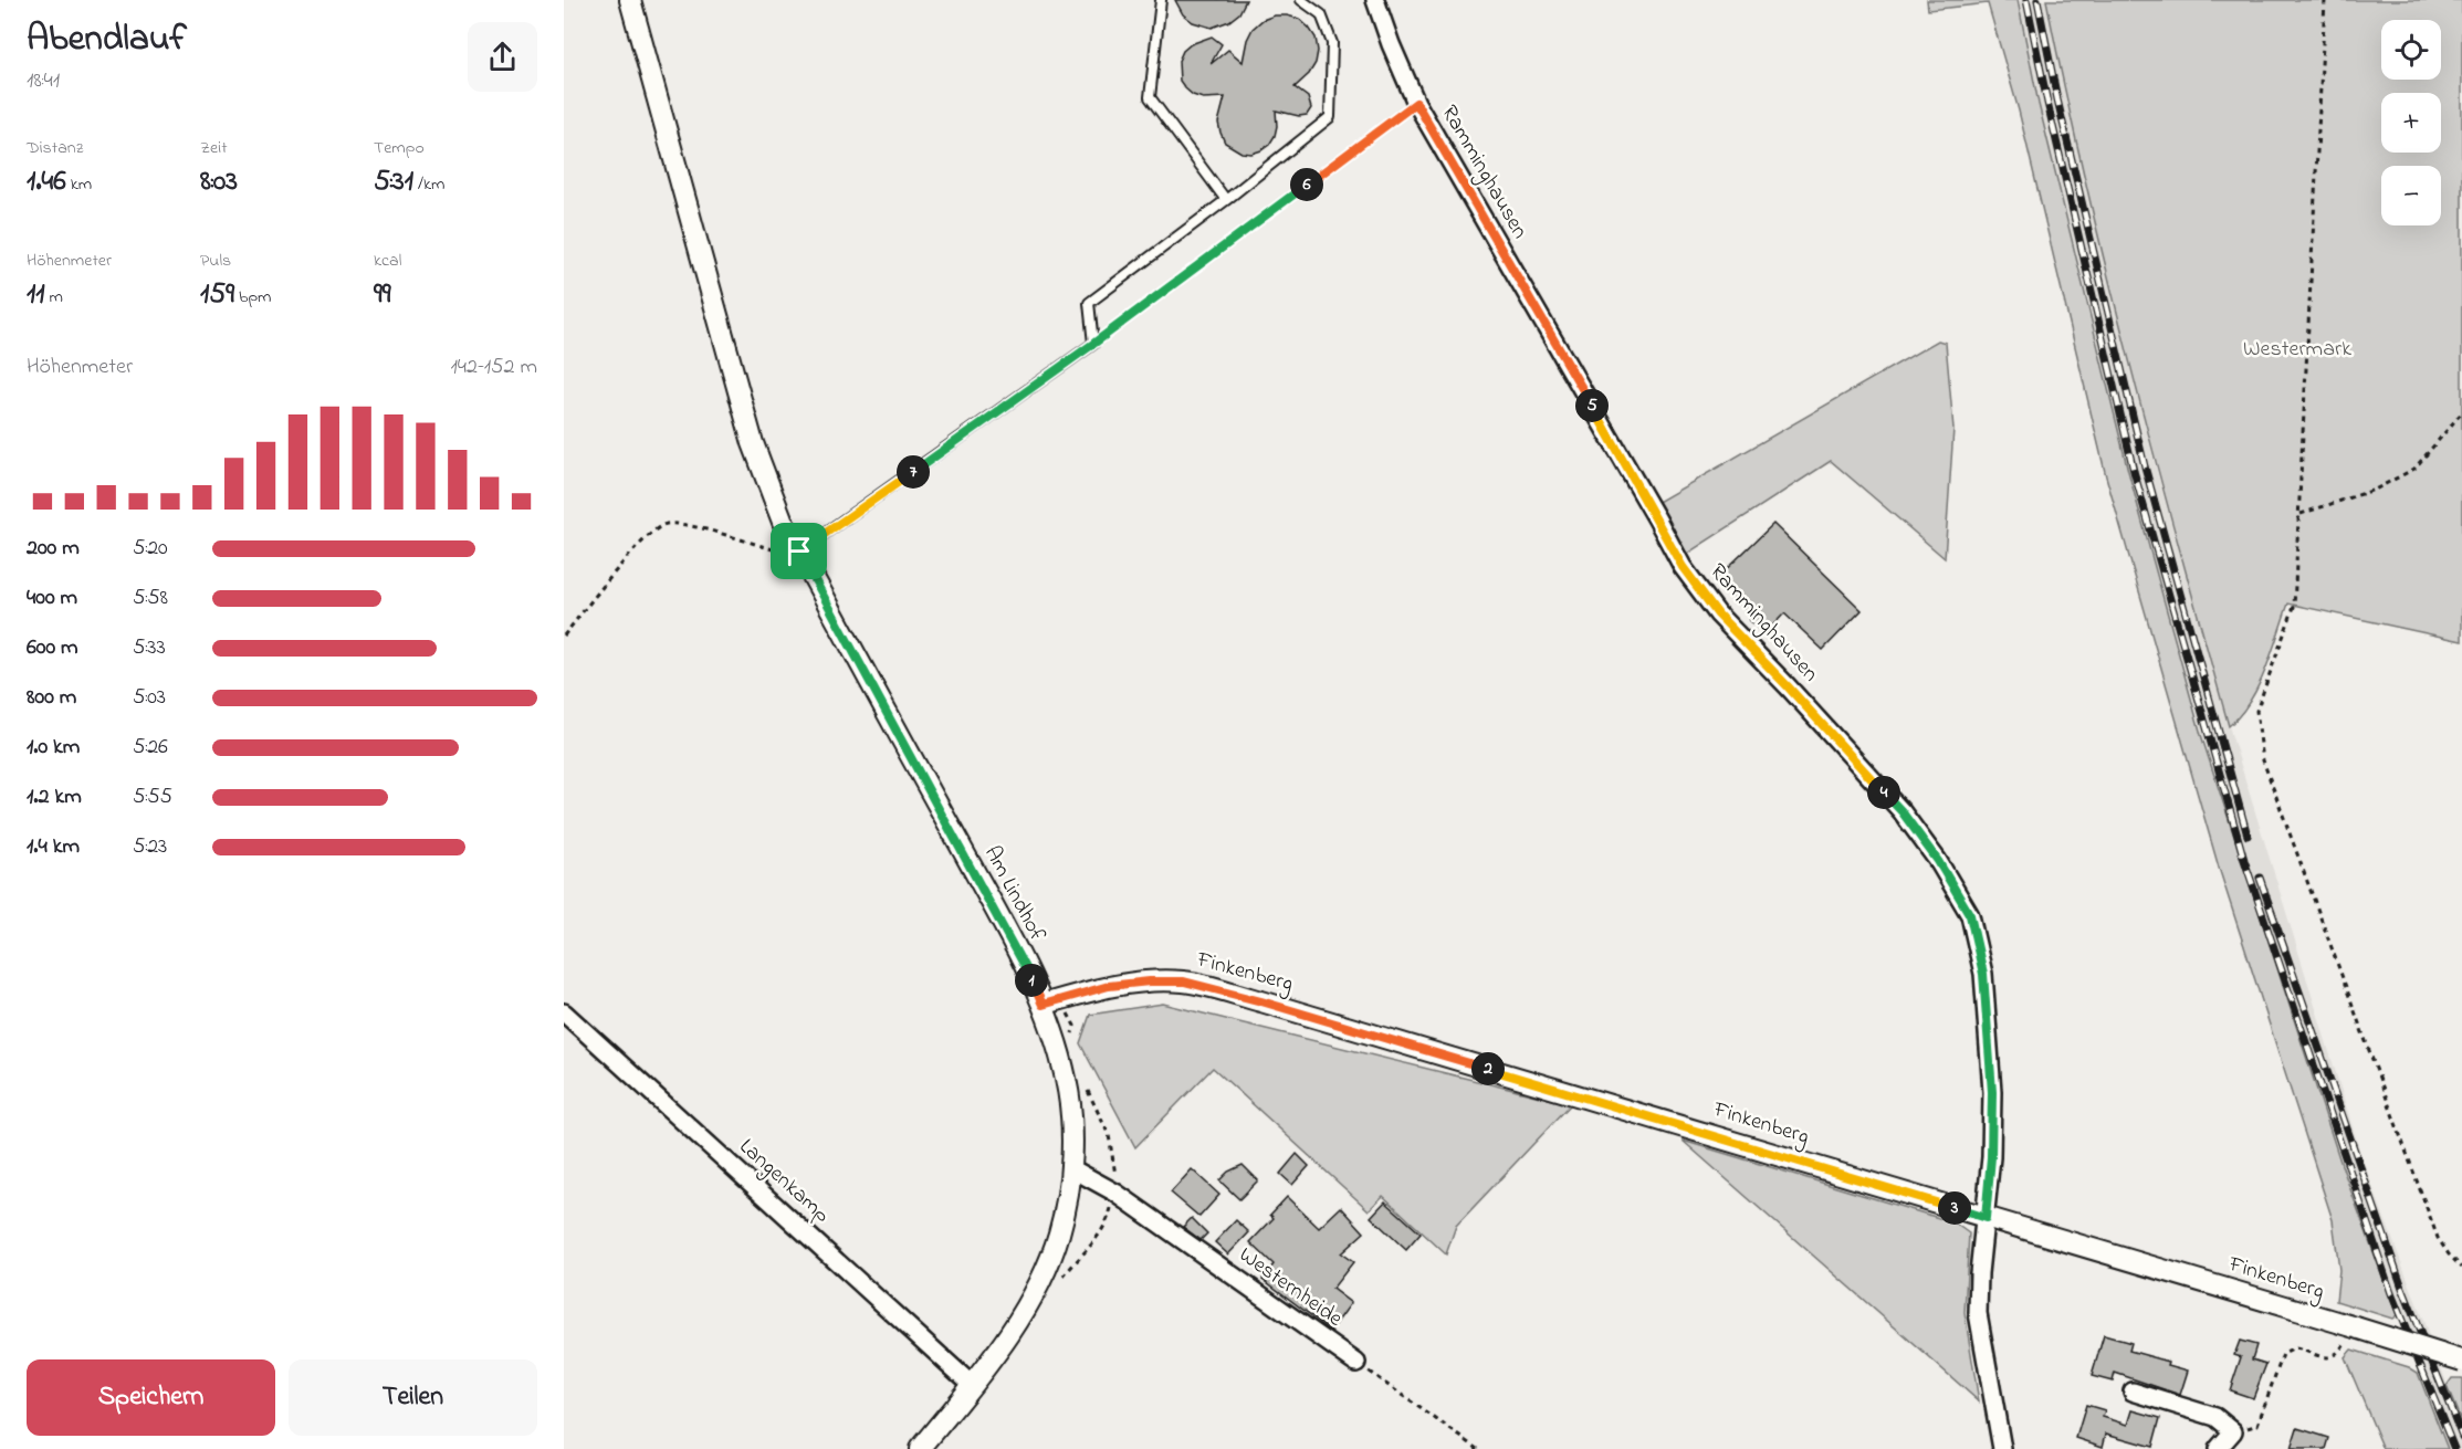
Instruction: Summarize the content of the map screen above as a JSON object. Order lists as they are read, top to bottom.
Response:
{
  "streets": {
    "street": [
      "Ramminghausen",
      "Am Lindhof",
      "Finkenberg",
      "Langenkamp",
      "Westernheide"
    ]
  },
  "crossings": [
    ["Ramminghausen", "Finkenberg"],
    ["Am Lindhof", "Finkenberg"],
    ["Am Lindhof", "Langenkamp"],
    ["Am Lindhof", "Westernheide"]
  ],
  "parks": ["Westermark"],
  "page": {
    "heading": ["Abendlauf", "18:41"],
    "map_buttons": ["+", "−"],
    "stats": [
      ["Distanz", "1.46 km"],
      ["Zeit", "8:03"],
      ["Tempo", "5:31 /km"],
      ["Höhenmeter", "11 m"],
      ["Puls", "159 bpm"],
      ["kcal", "99"]
    ],
    "pins": [
      "6",
      "5",
      "7",
      "4",
      "1",
      "2",
      "3"
    ],
    "chart": ["Höhenmeter", "142–152 m"],
    "list": [
      {
        "name": "200 m",
        "note": "5:20"
      },
      {
        "name": "400 m",
        "note": "5:58"
      },
      {
        "name": "600 m",
        "note": "5:33"
      },
      {
        "name": "800 m",
        "note": "5:03"
      },
      {
        "name": "1.0 km",
        "note": "5:26"
      },
      {
        "name": "1.2 km",
        "note": "5:55"
      },
      {
        "name": "1.4 km",
        "note": "5:23"
      }
    ],
    "buttons": ["Speichern", "Teilen"]
  }
}
